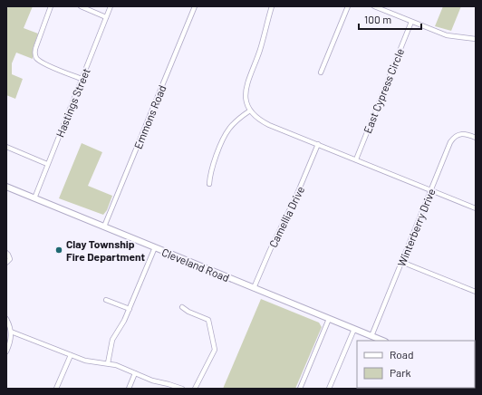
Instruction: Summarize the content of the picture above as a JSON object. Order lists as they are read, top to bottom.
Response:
{
  "streets": {
    "main road": ["Cleveland Road"],
    "street": [
      "East Cypress Circle",
      "Hastings Street",
      "Emmons Road",
      "Camellia Drive",
      "Winterberry Drive"
    ]
  },
  "crossings": [
    ["Hastings Street", "Cleveland Road"],
    ["Emmons Road", "Cleveland Road"],
    ["Camellia Drive", "Cleveland Road"],
    ["Winterberry Drive", "Cleveland Road"]
  ],
  "places": ["Clay Township Fire Department"],
  "legend": ["Road", "Park"],
  "scale_bar": "100 m"
}
